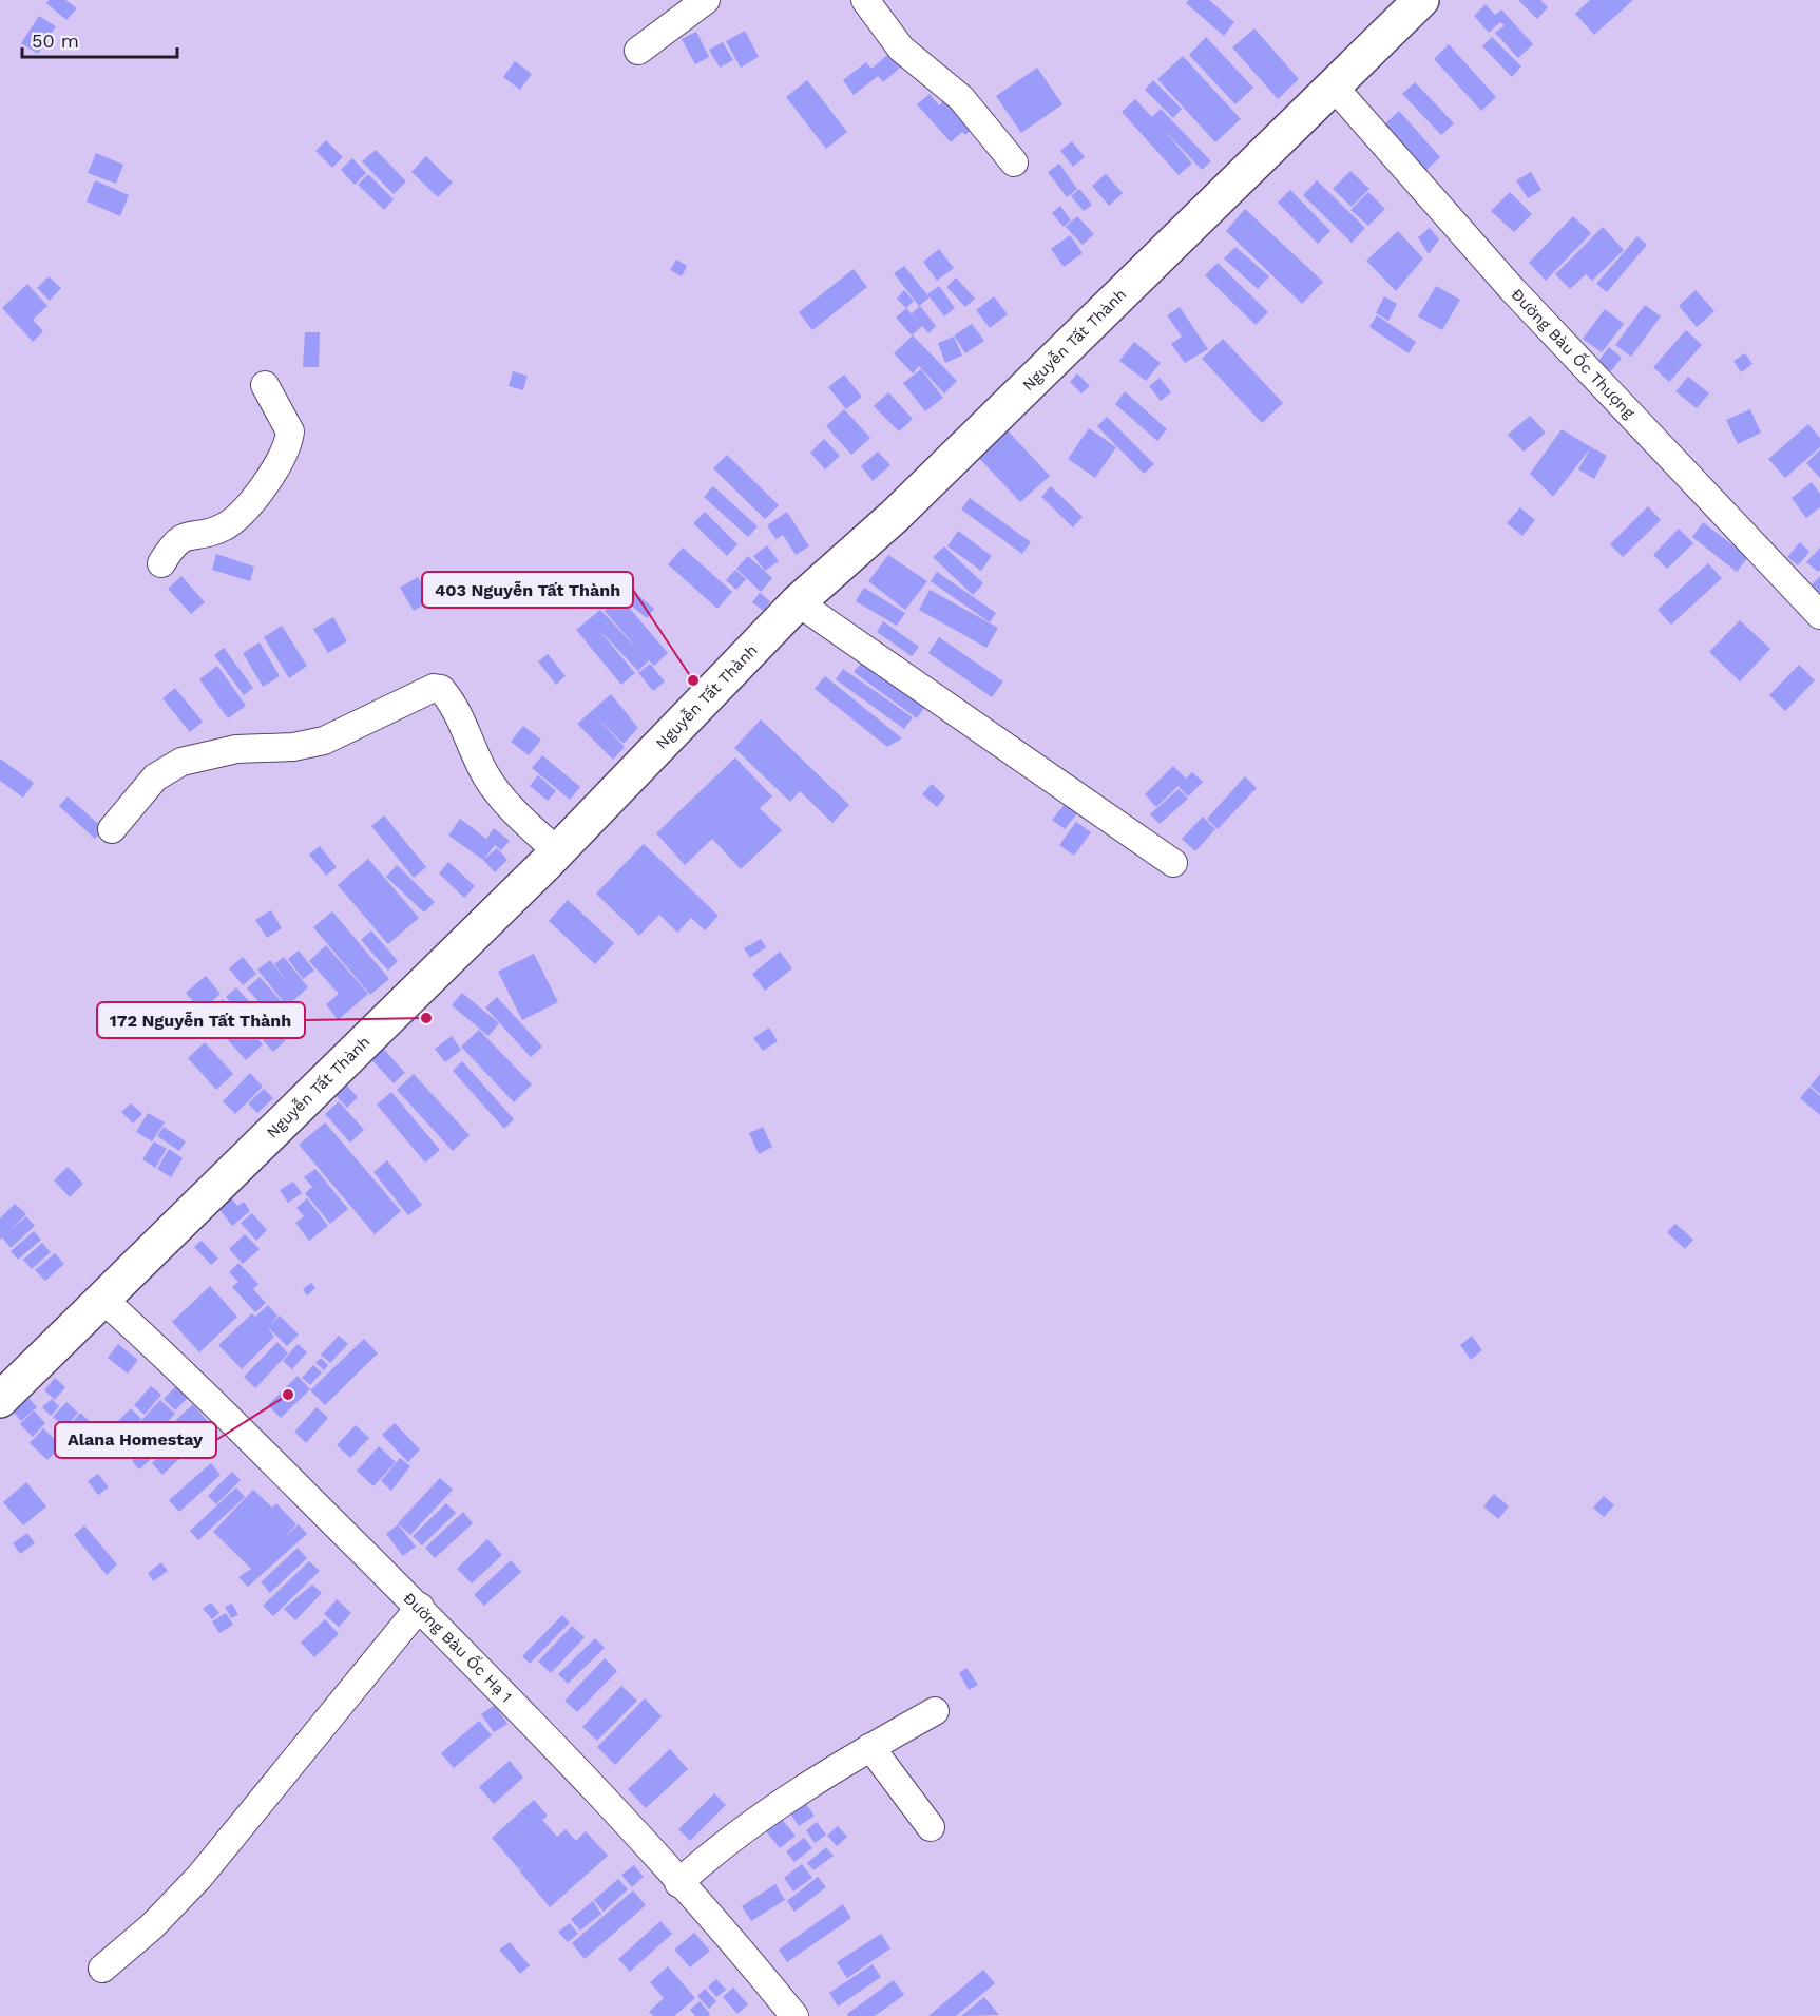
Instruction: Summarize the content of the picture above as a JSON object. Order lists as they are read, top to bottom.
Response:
{
  "streets": {
    "main road": ["Nguyễn Tất Thành"],
    "street": ["Đường Bàu Ốc Thượng", "Đường Bàu Ốc Hạ 1"]
  },
  "crossings": [
    ["Nguyễn Tất Thành", "Đường Bàu Ốc Thượng"],
    ["Nguyễn Tất Thành", "Đường Bàu Ốc Hạ 1"]
  ],
  "places": ["403 Nguyễn Tất Thành", "172 Nguyễn Tất Thành", "Alana Homestay"],
  "scale_bar": "50 m"
}
